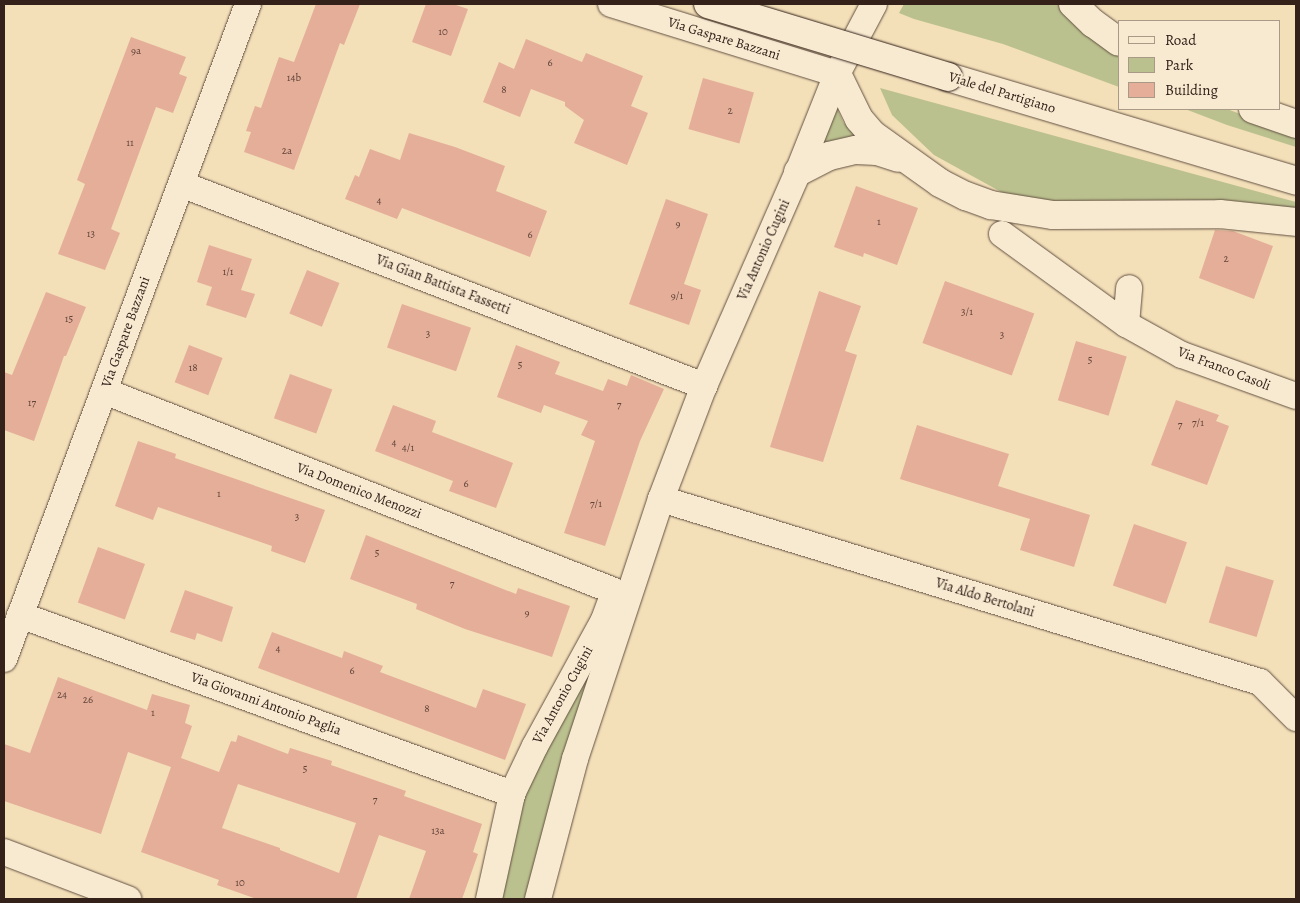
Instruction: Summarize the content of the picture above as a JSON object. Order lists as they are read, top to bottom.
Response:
{
  "streets": {
    "main road": ["Viale del Partigiano"],
    "street": [
      "Via Gaspare Bazzani",
      "Via Antonio Cugini",
      "Via Gian Battista Fassetti",
      "Via Franco Casoli",
      "Via Domenico Menozzi",
      "Via Aldo Bertolani",
      "Via Giovanni Antonio Paglia"
    ]
  },
  "crossings": [
    ["Via Gaspare Bazzani", "Via Antonio Cugini"],
    ["Via Gaspare Bazzani", "Via Gian Battista Fassetti"],
    ["Via Gaspare Bazzani", "Via Domenico Menozzi"],
    ["Via Gaspare Bazzani", "Via Giovanni Antonio Paglia"],
    ["Via Antonio Cugini", "Via Gian Battista Fassetti"],
    ["Via Antonio Cugini", "Via Domenico Menozzi"],
    ["Via Antonio Cugini", "Via Aldo Bertolani"],
    ["Via Antonio Cugini", "Via Giovanni Antonio Paglia"]
  ],
  "house_numbers": [
    "10",
    "9a",
    "6",
    "14b",
    "8",
    "2",
    "11",
    "2a",
    "4",
    "1",
    "9",
    "13",
    "6",
    "2",
    "1/1",
    "9/1",
    "3/1",
    "15",
    "3",
    "3",
    "5",
    "5",
    "18",
    "17",
    "7",
    "7/1",
    "7",
    "4",
    "4/1",
    "6",
    "1",
    "7/1",
    "3",
    "5",
    "7",
    "9",
    "4",
    "6",
    "24",
    "26",
    "8",
    "1",
    "5",
    "7",
    "13a",
    "10"
  ],
  "legend": ["Road", "Park", "Building"]
}
